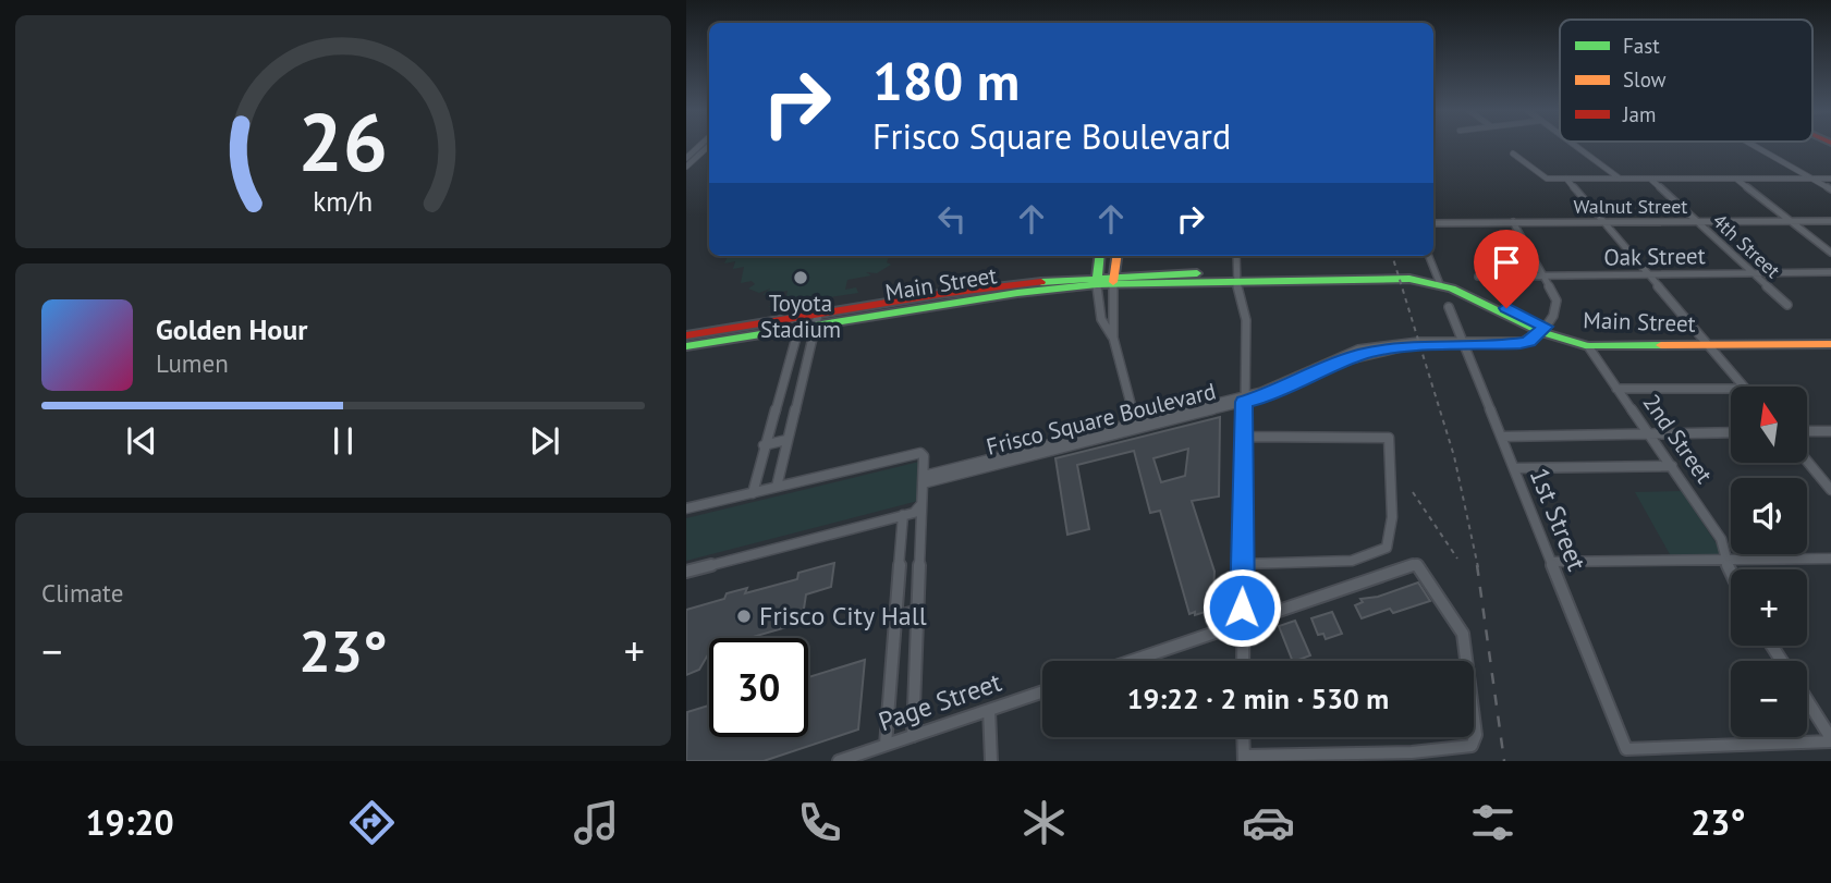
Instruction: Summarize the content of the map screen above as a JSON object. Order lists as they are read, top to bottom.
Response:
{
  "streets": {
    "main road": ["Main Street"],
    "street": [
      "Walnut Street",
      "4th Street",
      "Oak Street",
      "Frisco Square Boulevard",
      "2nd Street",
      "1st Street",
      "Page Street"
    ]
  },
  "crossings": [
    ["Walnut Street", "4th Street"],
    ["4th Street", "Oak Street"],
    ["Main Street", "Frisco Square Boulevard"],
    ["Main Street", "2nd Street"],
    ["Frisco Square Boulevard", "1st Street"]
  ],
  "places": ["Toyota Stadium", "Frisco City Hall"],
  "legend": ["Fast", "Slow", "Jam"],
  "north": "top",
  "page": {
    "turn": ["180 m", "Frisco Square Boulevard"],
    "song": ["Golden Hour", "Lumen"],
    "map_buttons": ["+", "−"],
    "tile": "Climate",
    "heat": ["−", "23°", "+"],
    "limit": "30",
    "trip": "19:22 · 2 min · 530 m",
    "tabs": ["19:20", "23°"],
    "gauge": ["26", "km/h"]
  }
}
